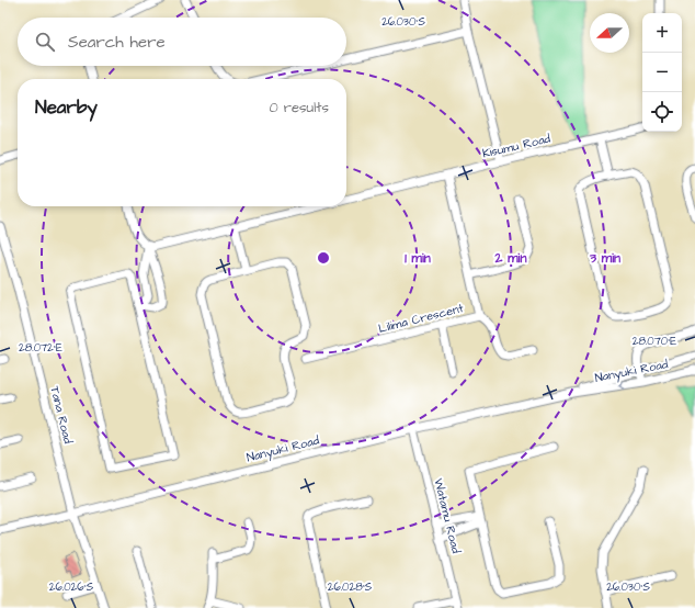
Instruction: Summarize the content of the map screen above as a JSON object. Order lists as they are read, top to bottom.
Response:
{
  "streets": {
    "street": [
      "Kisumu Road",
      "Lilima Crescent",
      "Nanyuki Road",
      "Tana Road",
      "Watamu Road"
    ]
  },
  "crossings": [
    ["Kisumu Road", "Lilima Crescent"],
    ["Nanyuki Road", "Tana Road"],
    ["Nanyuki Road", "Watamu Road"]
  ],
  "north": "left",
  "page": {
    "map_buttons": ["+", "−"],
    "search": "Search here",
    "heading": ["Nearby", "0 results"]
  },
  "coordinates": [
    "26.030°S",
    "28.070°E",
    "28.072°E",
    "26.026°S",
    "26.028°S"
  ],
  "rings": ["1 min", "2 min", "3 min"]
}
